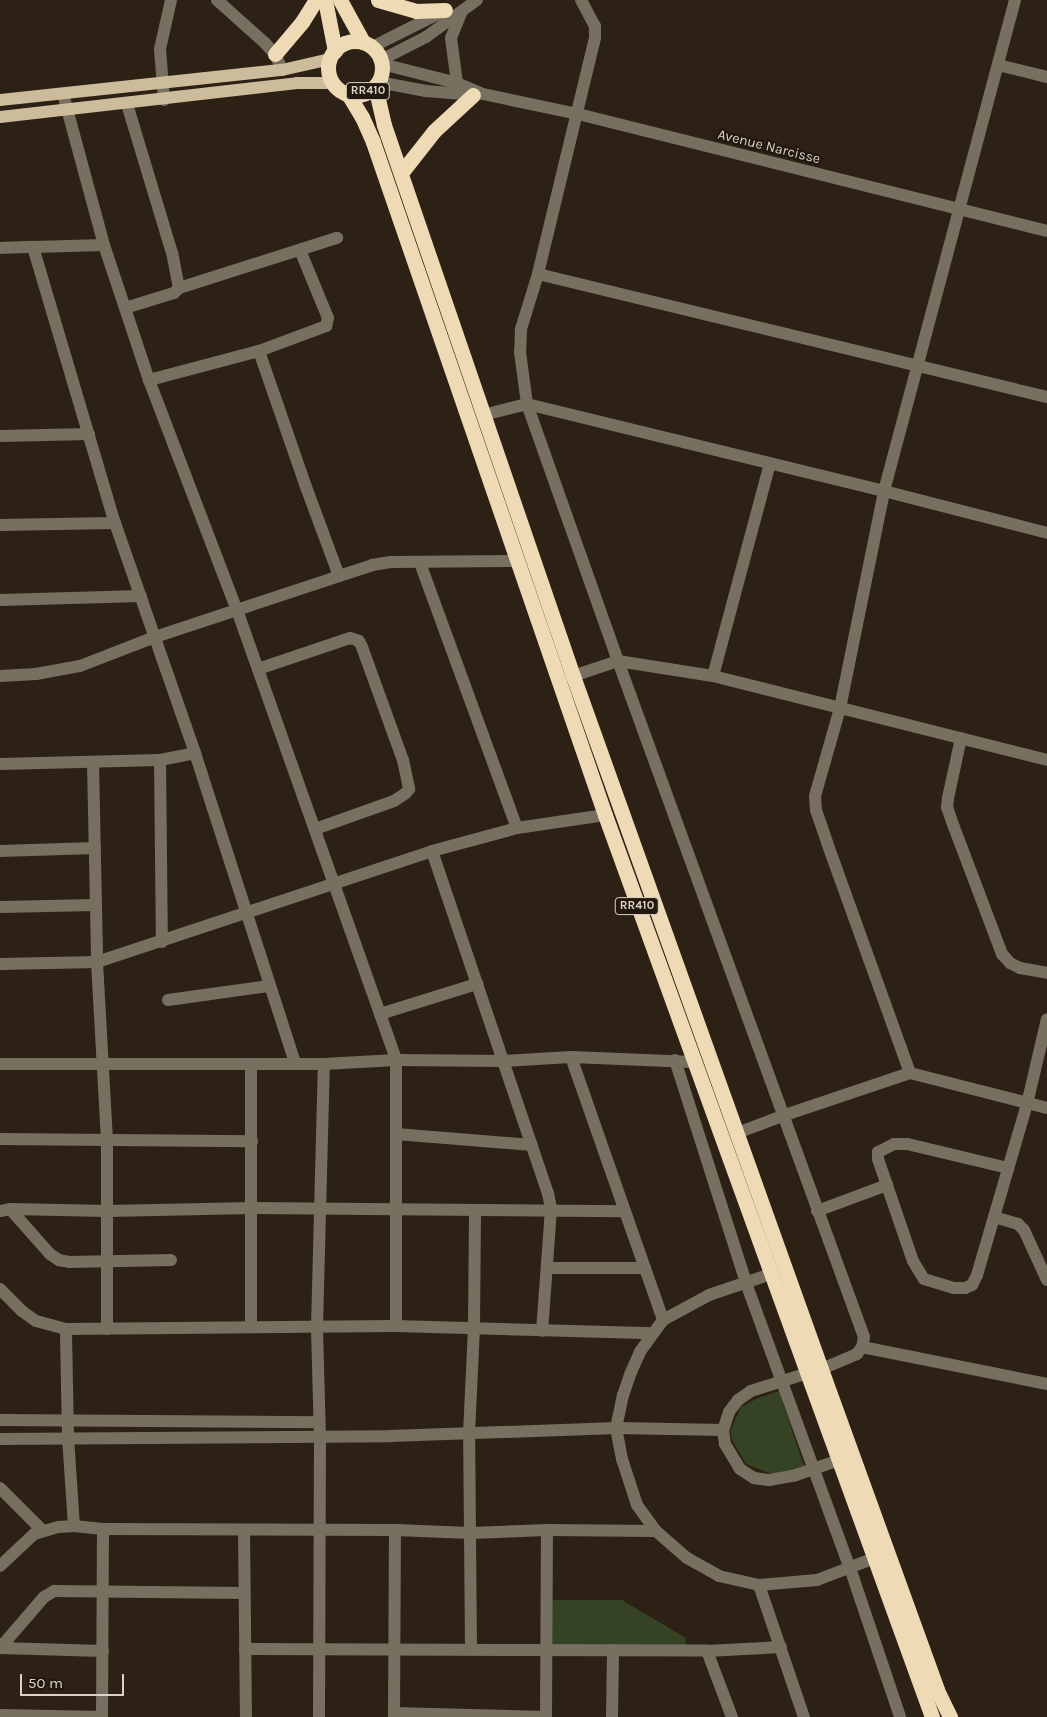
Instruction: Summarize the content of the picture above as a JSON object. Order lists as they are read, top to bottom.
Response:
{
  "streets": {
    "highway": ["RR410"],
    "street": ["Avenue Narcisse"]
  },
  "crossings": [
    ["RR410", "Avenue Narcisse"]
  ],
  "scale_bar": "50 m"
}
